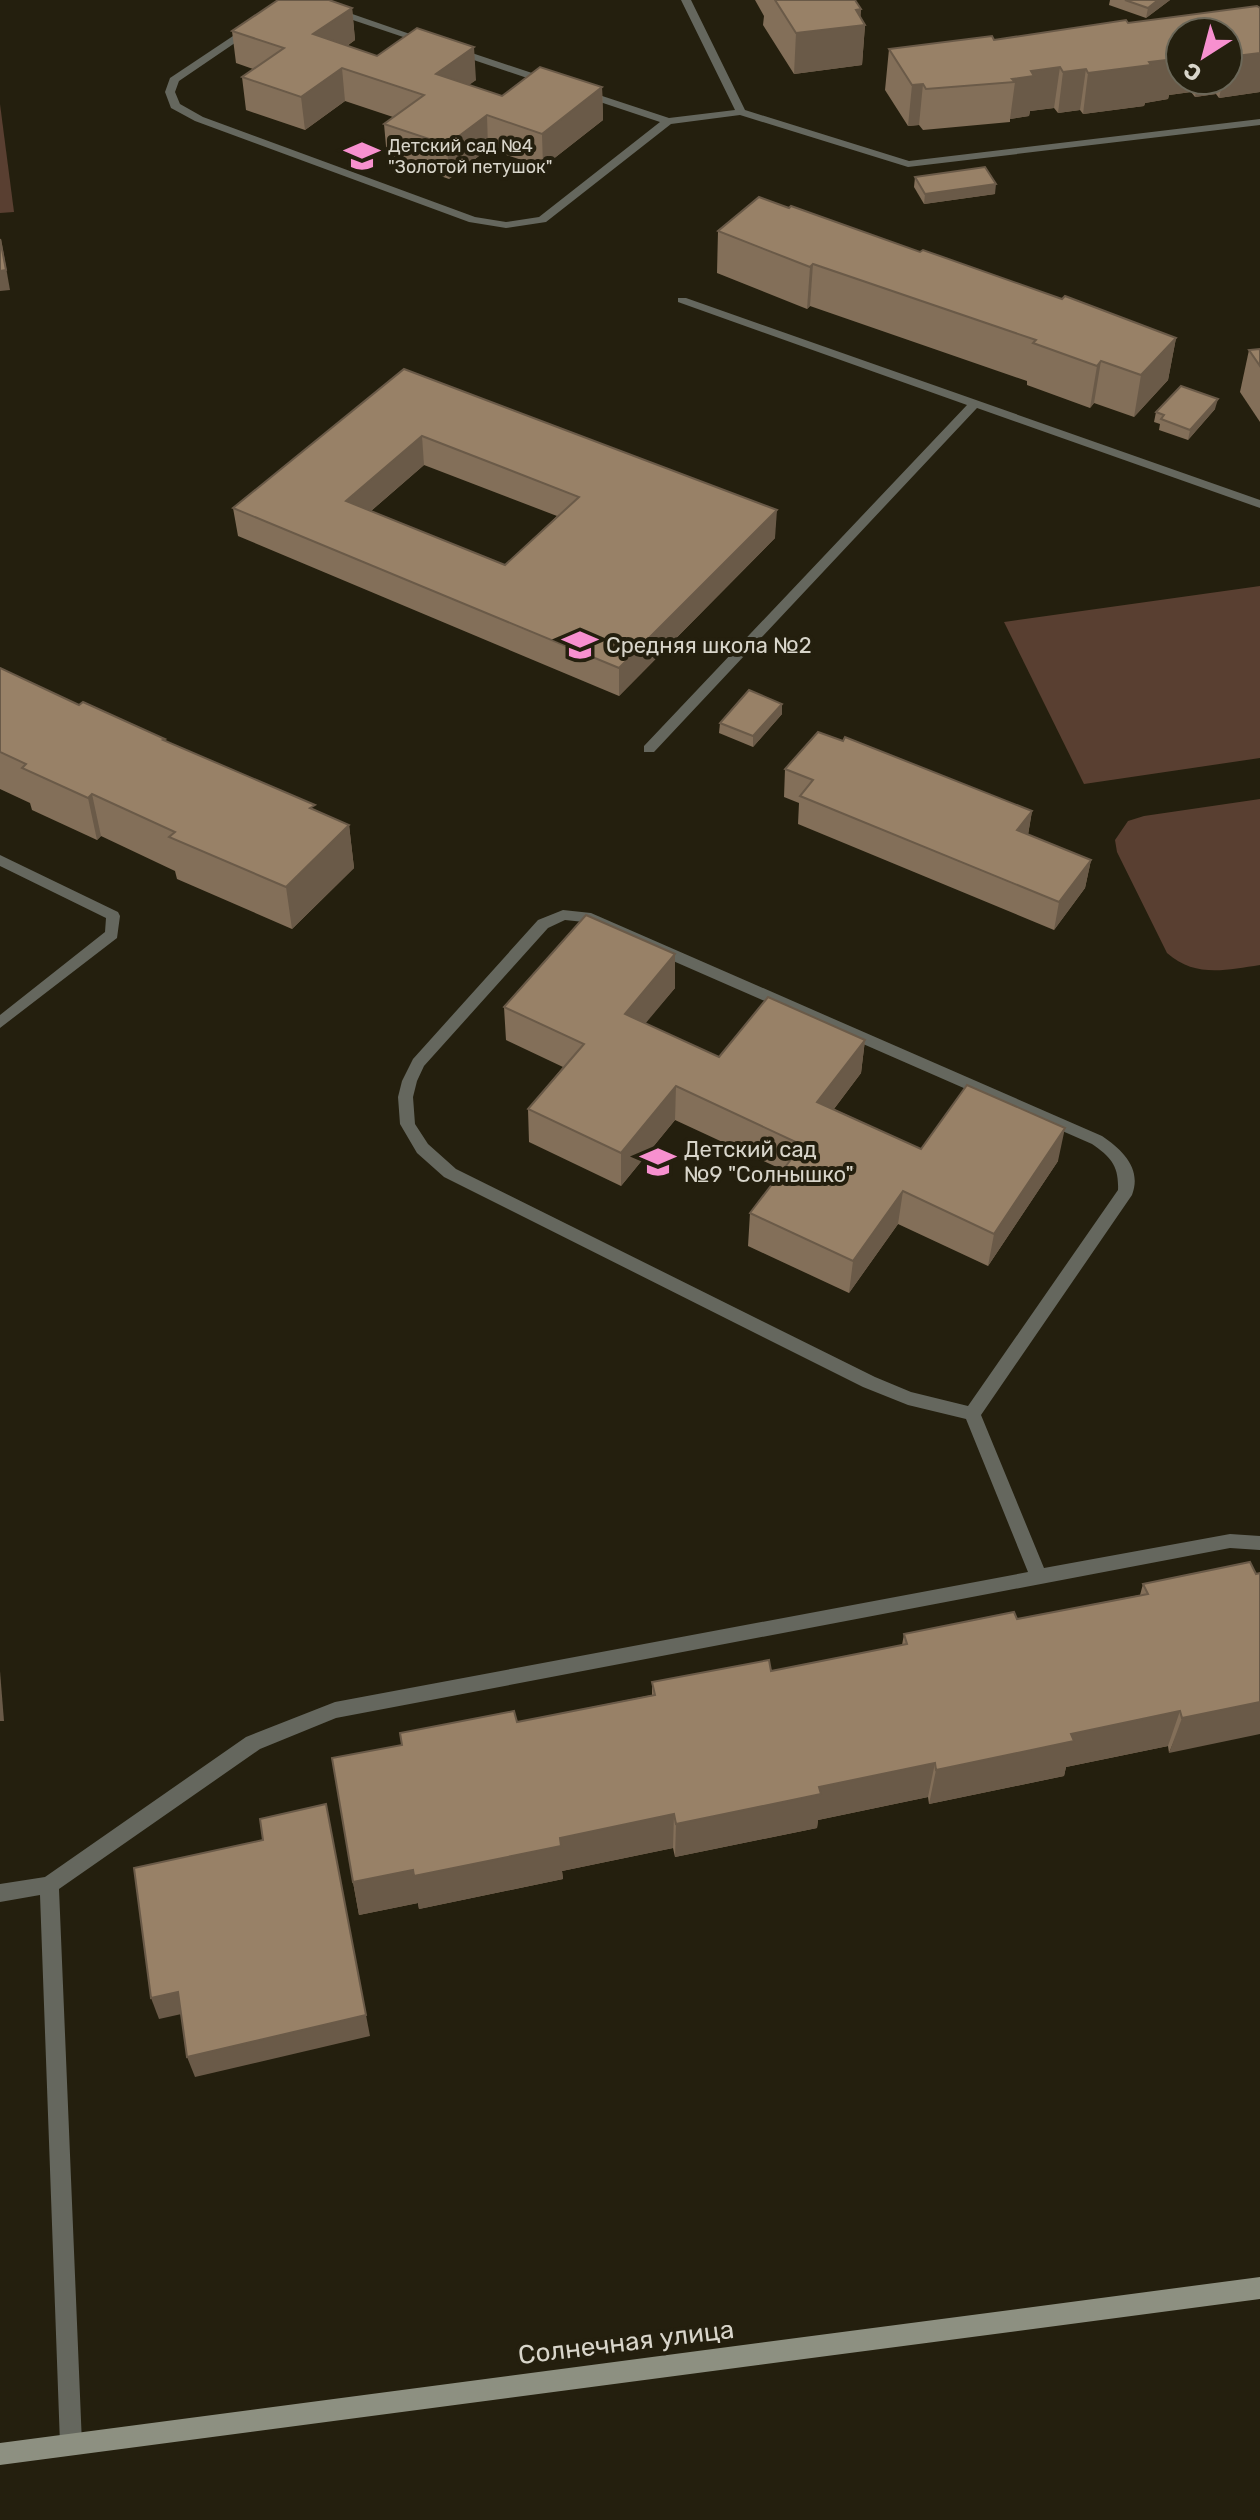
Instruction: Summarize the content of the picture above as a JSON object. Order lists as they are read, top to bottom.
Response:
{
  "streets": {
    "street": ["Солнечная улица"]
  },
  "places": {
    "school or university": ["Детский сад №4 \"Золотой петушок\"", "Средняя школа №2", "Детский сад №9 \"Солнышко\""]
  },
  "north": "bottom left"
}
